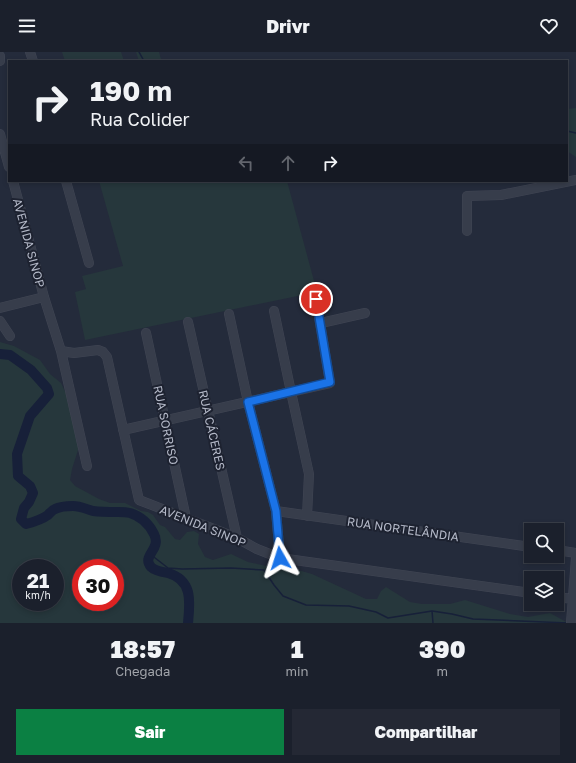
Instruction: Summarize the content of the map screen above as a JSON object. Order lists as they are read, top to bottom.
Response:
{
  "streets": {
    "street": [
      "AVENIDA SINOP",
      "RUA SORRISO",
      "RUA CÁCERES",
      "RUA NORTELÂNDIA"
    ]
  },
  "crossings": [
    ["AVENIDA SINOP", "RUA SORRISO"],
    ["AVENIDA SINOP", "RUA CÁCERES"]
  ],
  "page": {
    "header": "Drivr",
    "turn": ["190 m", "Rua Colider"],
    "speed": "21 km/h",
    "limit": "30",
    "eta": [
      "18:57",
      "Chegada",
      "1",
      "min",
      "390",
      "m"
    ],
    "buttons": ["Sair", "Compartilhar"]
  }
}
